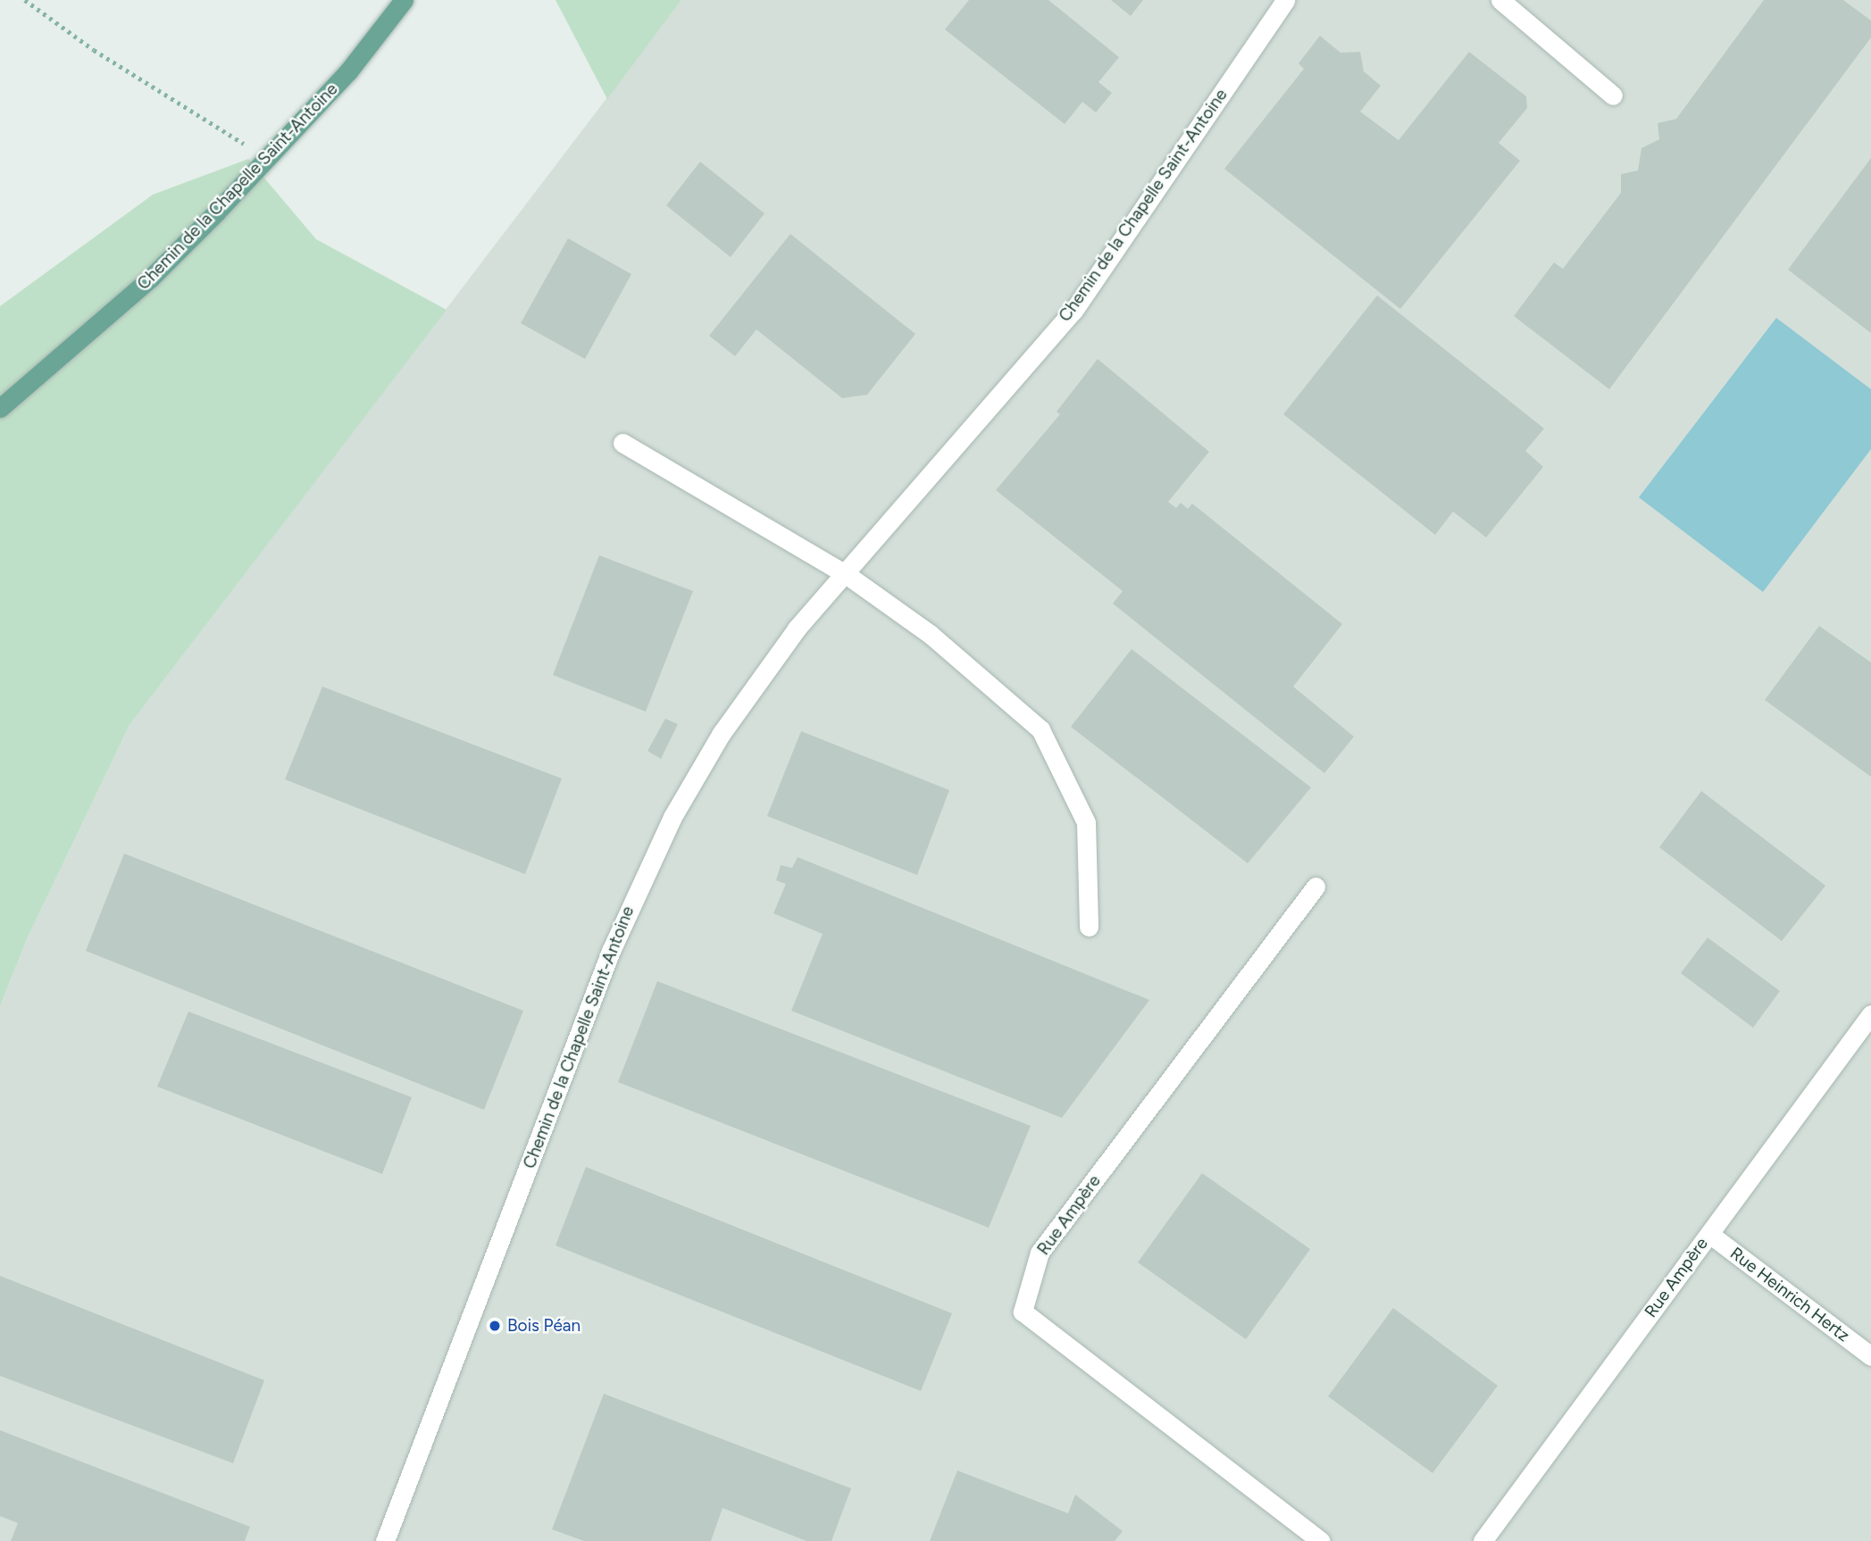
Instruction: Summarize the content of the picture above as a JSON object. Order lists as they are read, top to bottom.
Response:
{
  "streets": {
    "main road": ["Chemin de la Chapelle Saint-Antoine"],
    "street": ["Rue Ampère", "Rue Heinrich Hertz"]
  },
  "crossings": [
    ["Rue Ampère", "Rue Heinrich Hertz"]
  ],
  "places": ["Bois Péan"]
}
